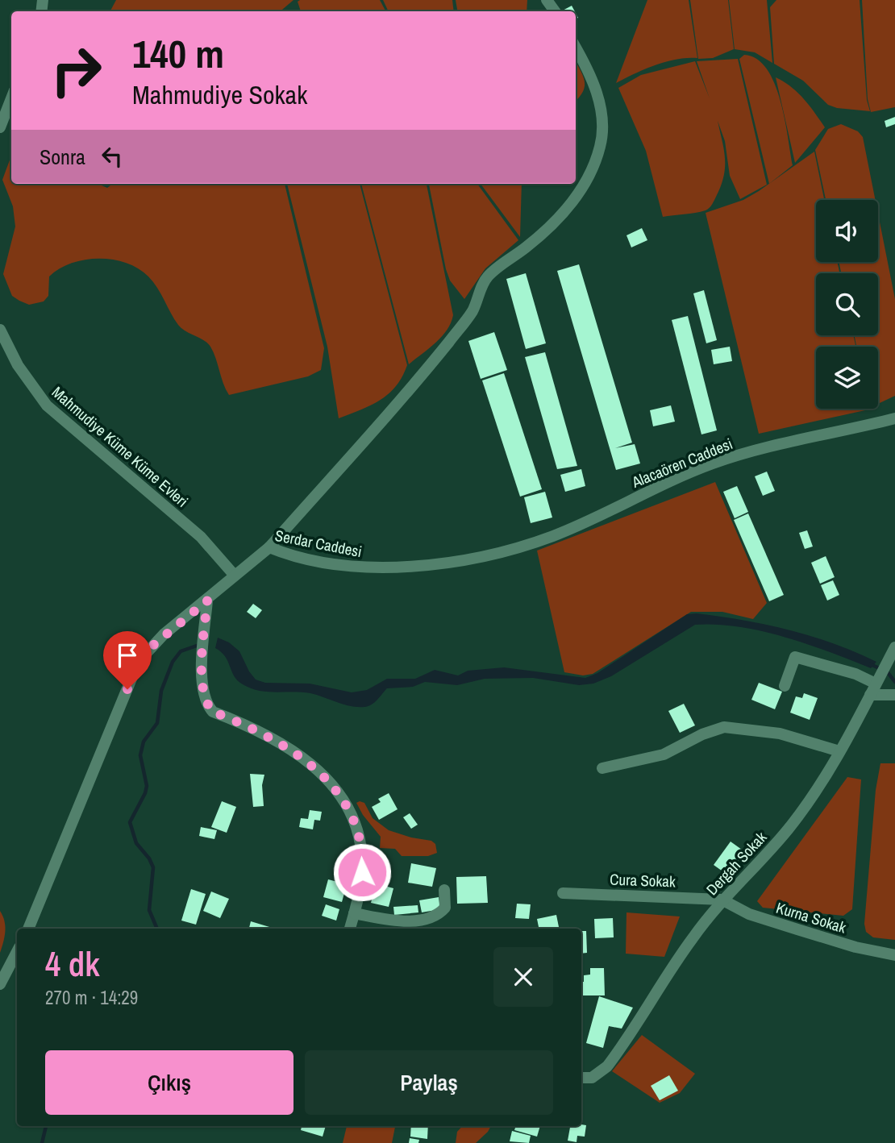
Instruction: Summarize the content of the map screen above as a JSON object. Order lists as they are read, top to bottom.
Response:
{
  "streets": {
    "street": [
      "Mahmudiye Küme Küme Evleri",
      "Alacaören Caddesi",
      "Serdar Caddesi",
      "Dergah Sokak",
      "Cura Sokak",
      "Kurna Sokak"
    ]
  },
  "crossings": [
    ["Mahmudiye Küme Küme Evleri", "Serdar Caddesi"],
    ["Alacaören Caddesi", "Serdar Caddesi"],
    ["Dergah Sokak", "Cura Sokak"],
    ["Dergah Sokak", "Kurna Sokak"],
    ["Cura Sokak", "Kurna Sokak"]
  ],
  "page": {
    "turn": ["140 m", "Mahmudiye Sokak"],
    "then": "Sonra",
    "heading": ["4 dk", "270 m · 14:29"],
    "buttons": ["Çıkış", "Paylaş"]
  }
}
